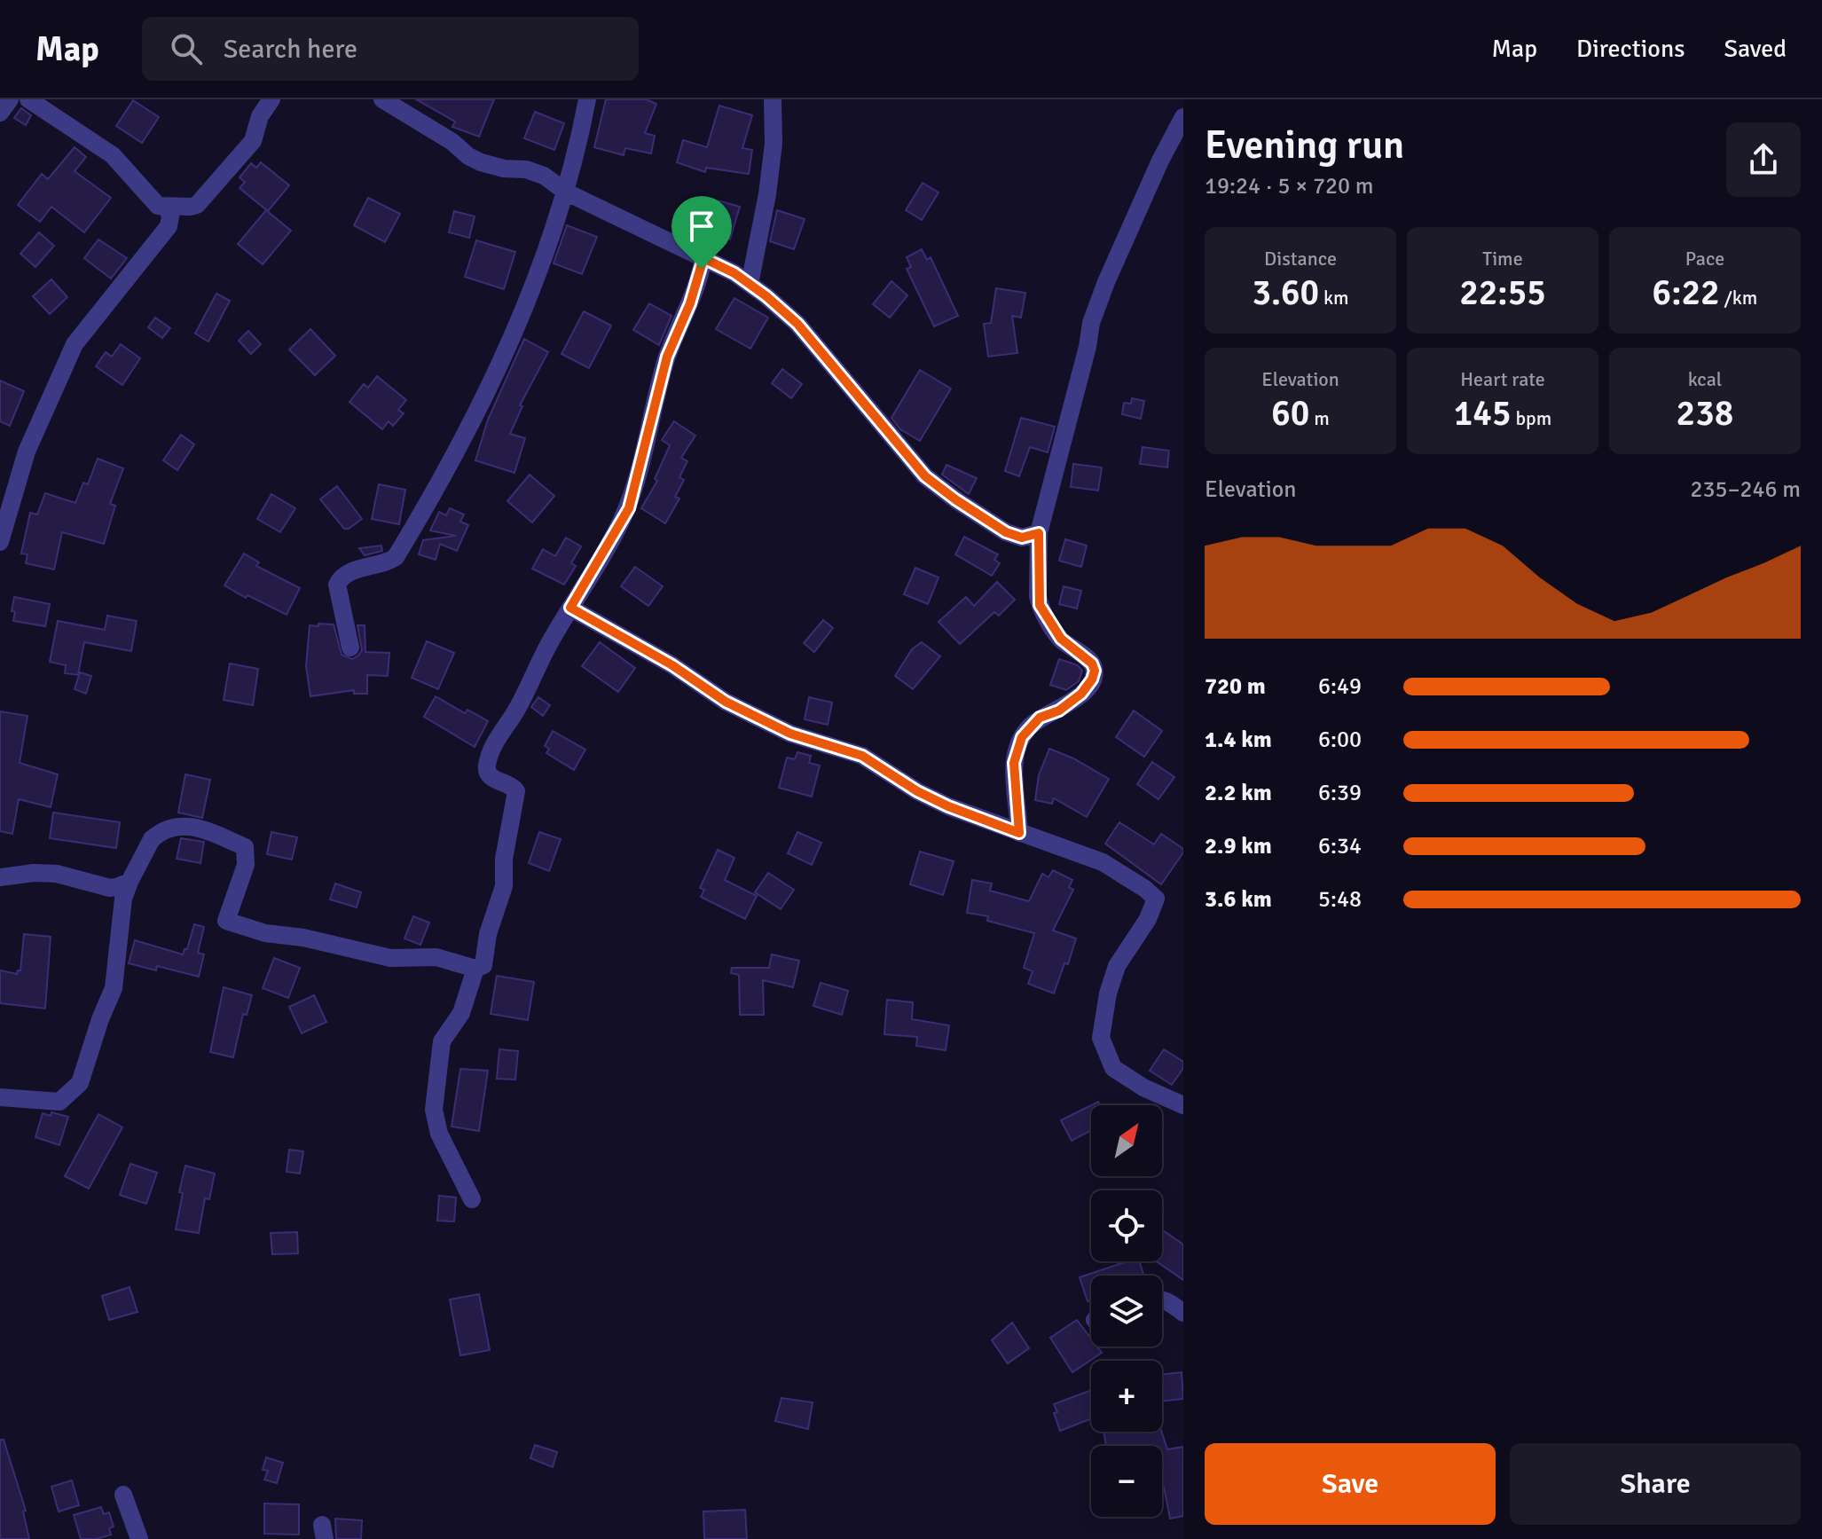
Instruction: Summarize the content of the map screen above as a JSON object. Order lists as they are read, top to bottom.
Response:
{
  "north": "top right",
  "page": {
    "header": "Map",
    "search": "Search here",
    "nav": ["Map", "Directions", "Saved"],
    "heading": ["Evening run", "19:24 · 5 × 720 m"],
    "stats": [
      ["Distance", "3.60 km"],
      ["Time", "22:55"],
      ["Pace", "6:22 /km"],
      ["Elevation", "60 m"],
      ["Heart rate", "145 bpm"],
      ["kcal", "238"]
    ],
    "chart": ["Elevation", "235–246 m"],
    "list": [
      {
        "name": "720 m",
        "note": "6:49"
      },
      {
        "name": "1.4 km",
        "note": "6:00"
      },
      {
        "name": "2.2 km",
        "note": "6:39"
      },
      {
        "name": "2.9 km",
        "note": "6:34"
      },
      {
        "name": "3.6 km",
        "note": "5:48"
      }
    ],
    "map_buttons": ["+", "−"],
    "buttons": ["Save", "Share"]
  }
}
